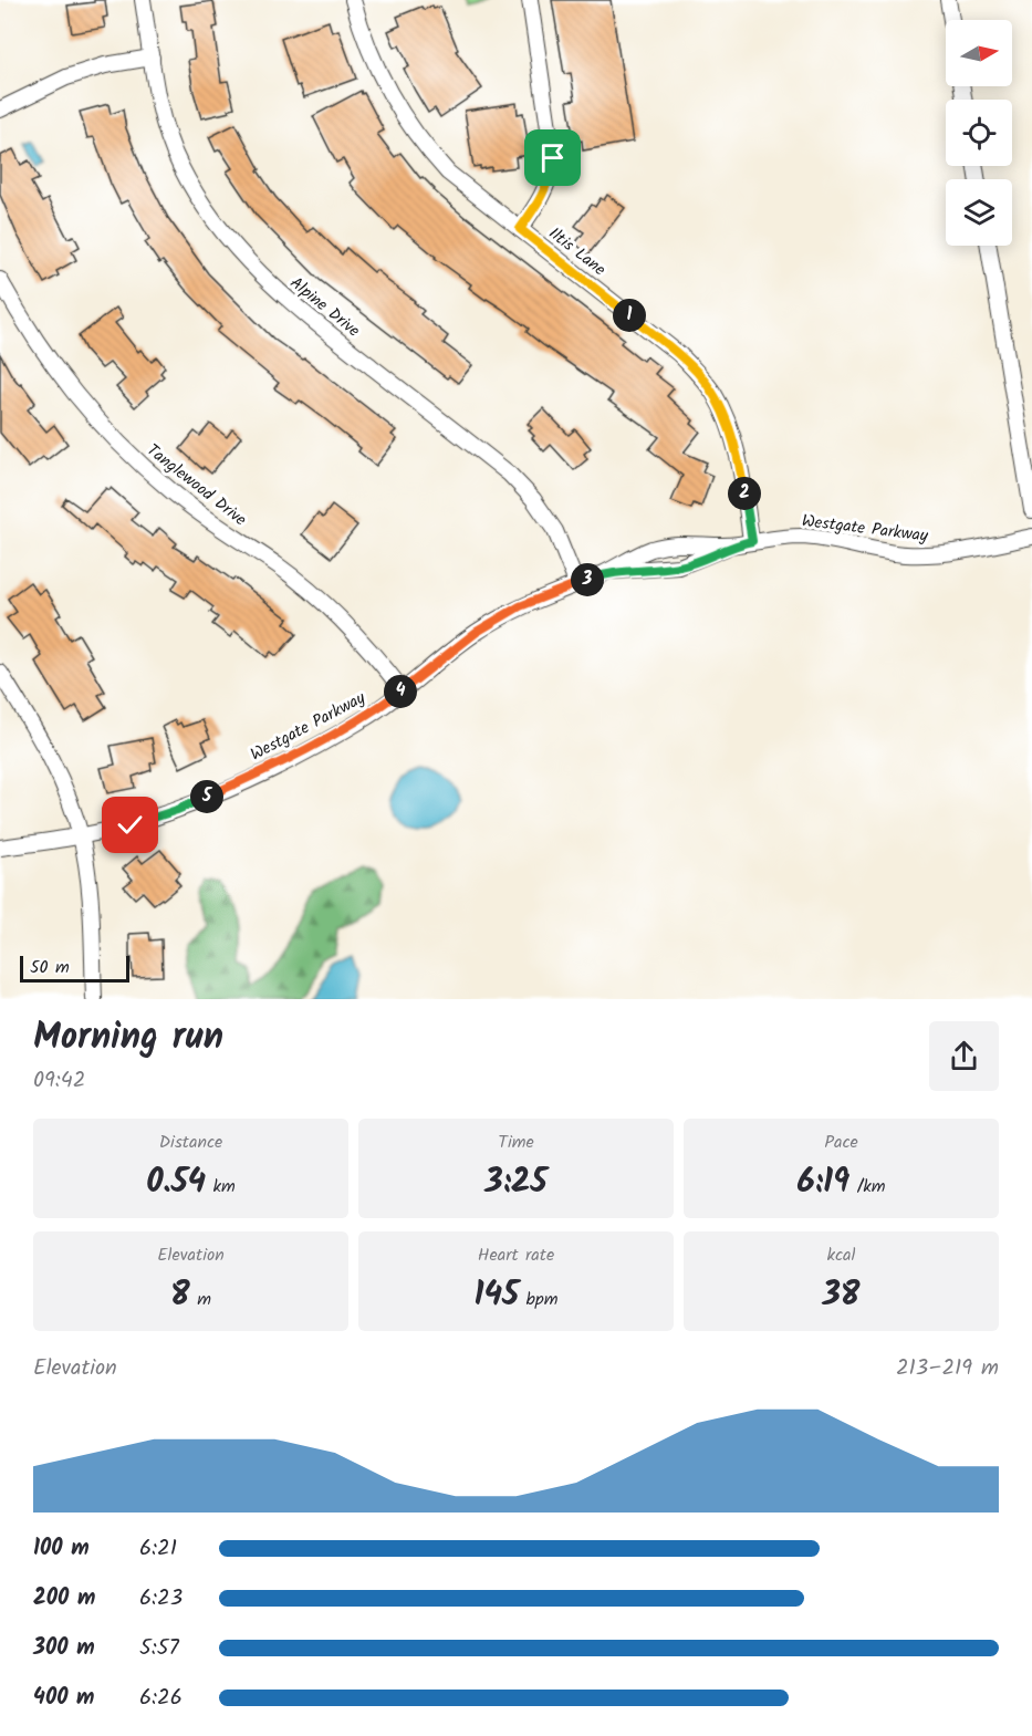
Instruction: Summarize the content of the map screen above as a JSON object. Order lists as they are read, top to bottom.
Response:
{
  "streets": {
    "street": [
      "Iltis Lane",
      "Alpine Drive",
      "Tanglewood Drive",
      "Westgate Parkway"
    ]
  },
  "crossings": [
    ["Iltis Lane", "Westgate Parkway"],
    ["Alpine Drive", "Westgate Parkway"],
    ["Tanglewood Drive", "Westgate Parkway"]
  ],
  "scale_bar": "50 m",
  "north": "right",
  "page": {
    "pins": [
      "1",
      "2",
      "3",
      "4",
      "5"
    ],
    "scale": "50 m",
    "heading": ["Morning run", "09:42"],
    "stats": [
      ["Distance", "0.54 km"],
      ["Time", "3:25"],
      ["Pace", "6:19 /km"],
      ["Elevation", "8 m"],
      ["Heart rate", "145 bpm"],
      ["kcal", "38"]
    ],
    "chart": ["Elevation", "213–219 m"],
    "list": [
      {
        "name": "100 m",
        "note": "6:21"
      },
      {
        "name": "200 m",
        "note": "6:23"
      },
      {
        "name": "300 m",
        "note": "5:57"
      },
      {
        "name": "400 m",
        "note": "6:26"
      }
    ]
  }
}
